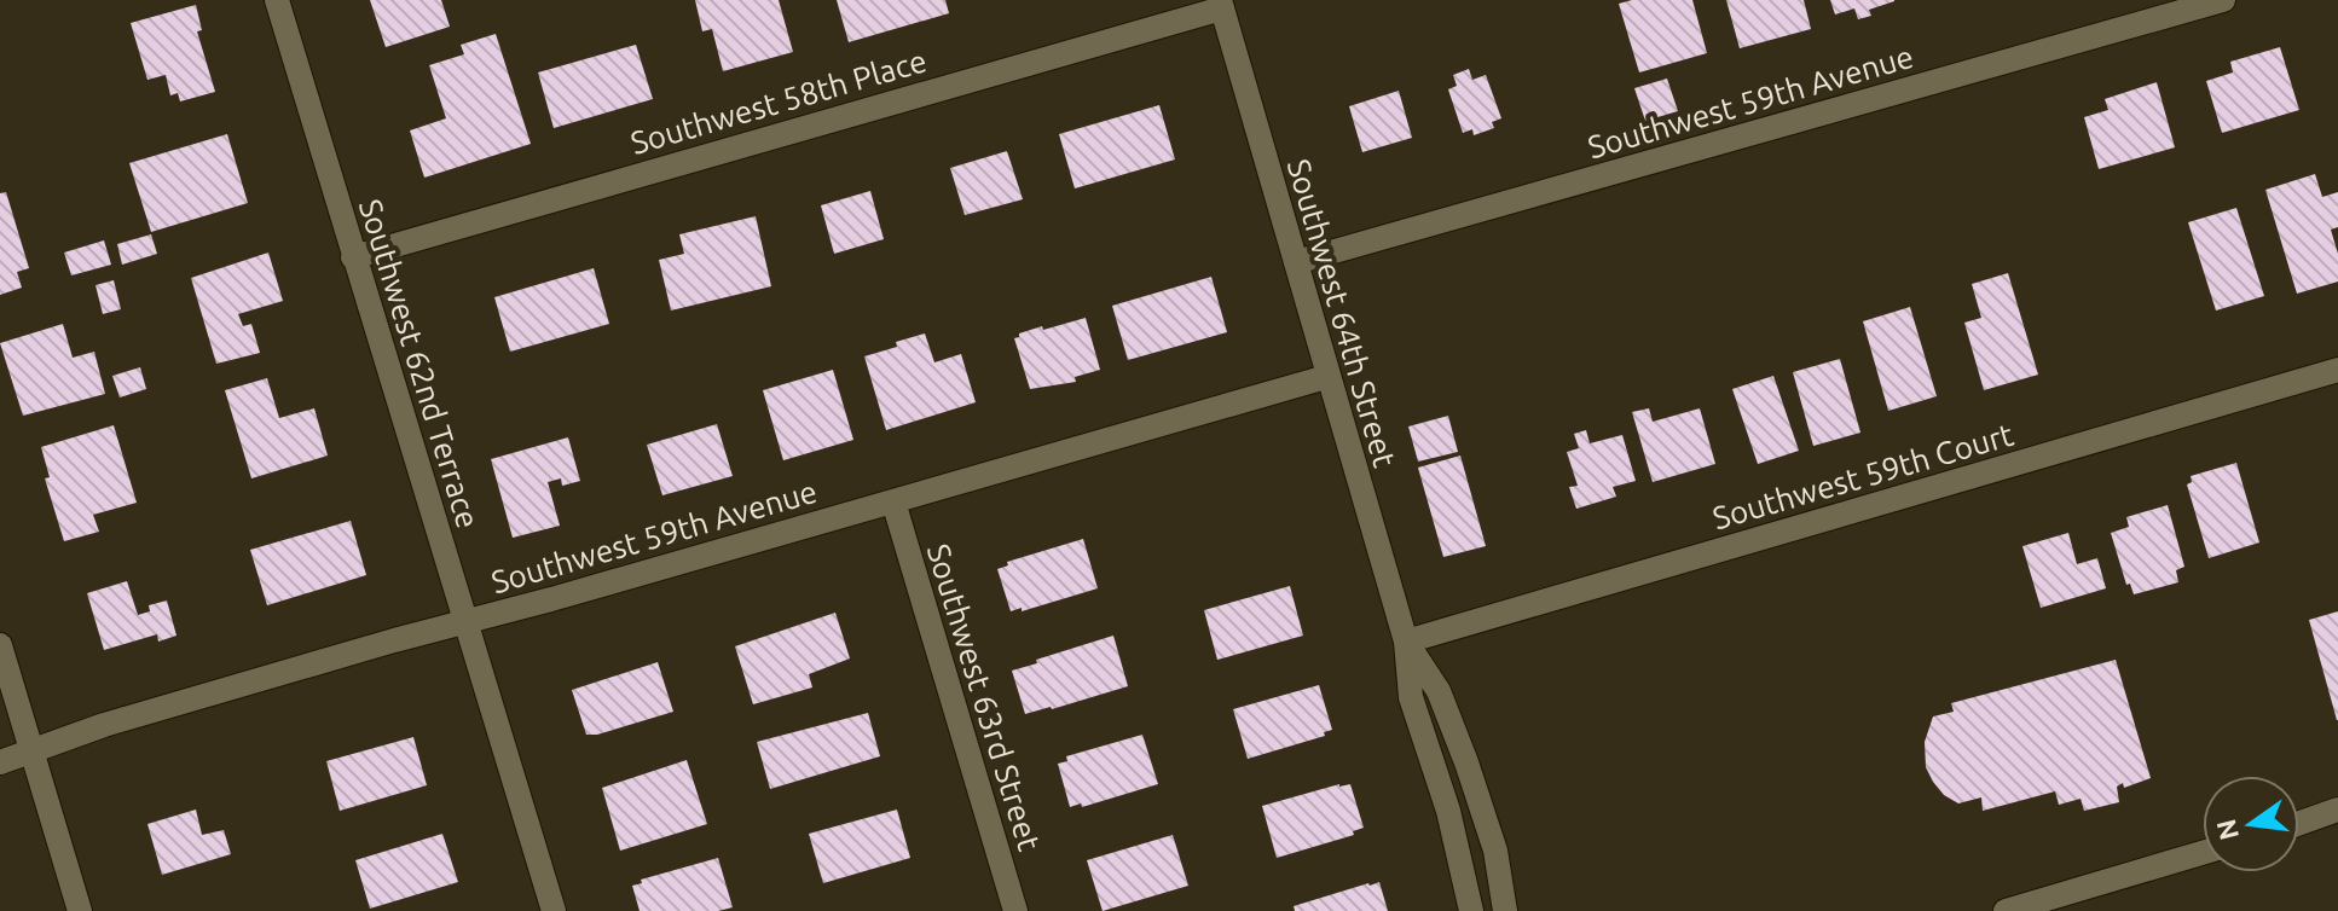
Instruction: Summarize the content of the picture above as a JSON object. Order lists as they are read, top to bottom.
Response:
{
  "streets": {
    "street": [
      "Southwest 58th Place",
      "Southwest 59th Avenue",
      "Southwest 64th Street",
      "Southwest 62nd Terrace",
      "Southwest 59th Court",
      "Southwest 63rd Street"
    ]
  },
  "crossings": [
    ["Southwest 58th Place", "Southwest 64th Street"],
    ["Southwest 58th Place", "Southwest 62nd Terrace"],
    ["Southwest 59th Avenue", "Southwest 64th Street"],
    ["Southwest 59th Avenue", "Southwest 62nd Terrace"],
    ["Southwest 59th Avenue", "Southwest 63rd Street"],
    ["Southwest 64th Street", "Southwest 59th Court"]
  ],
  "north": "left"
}
